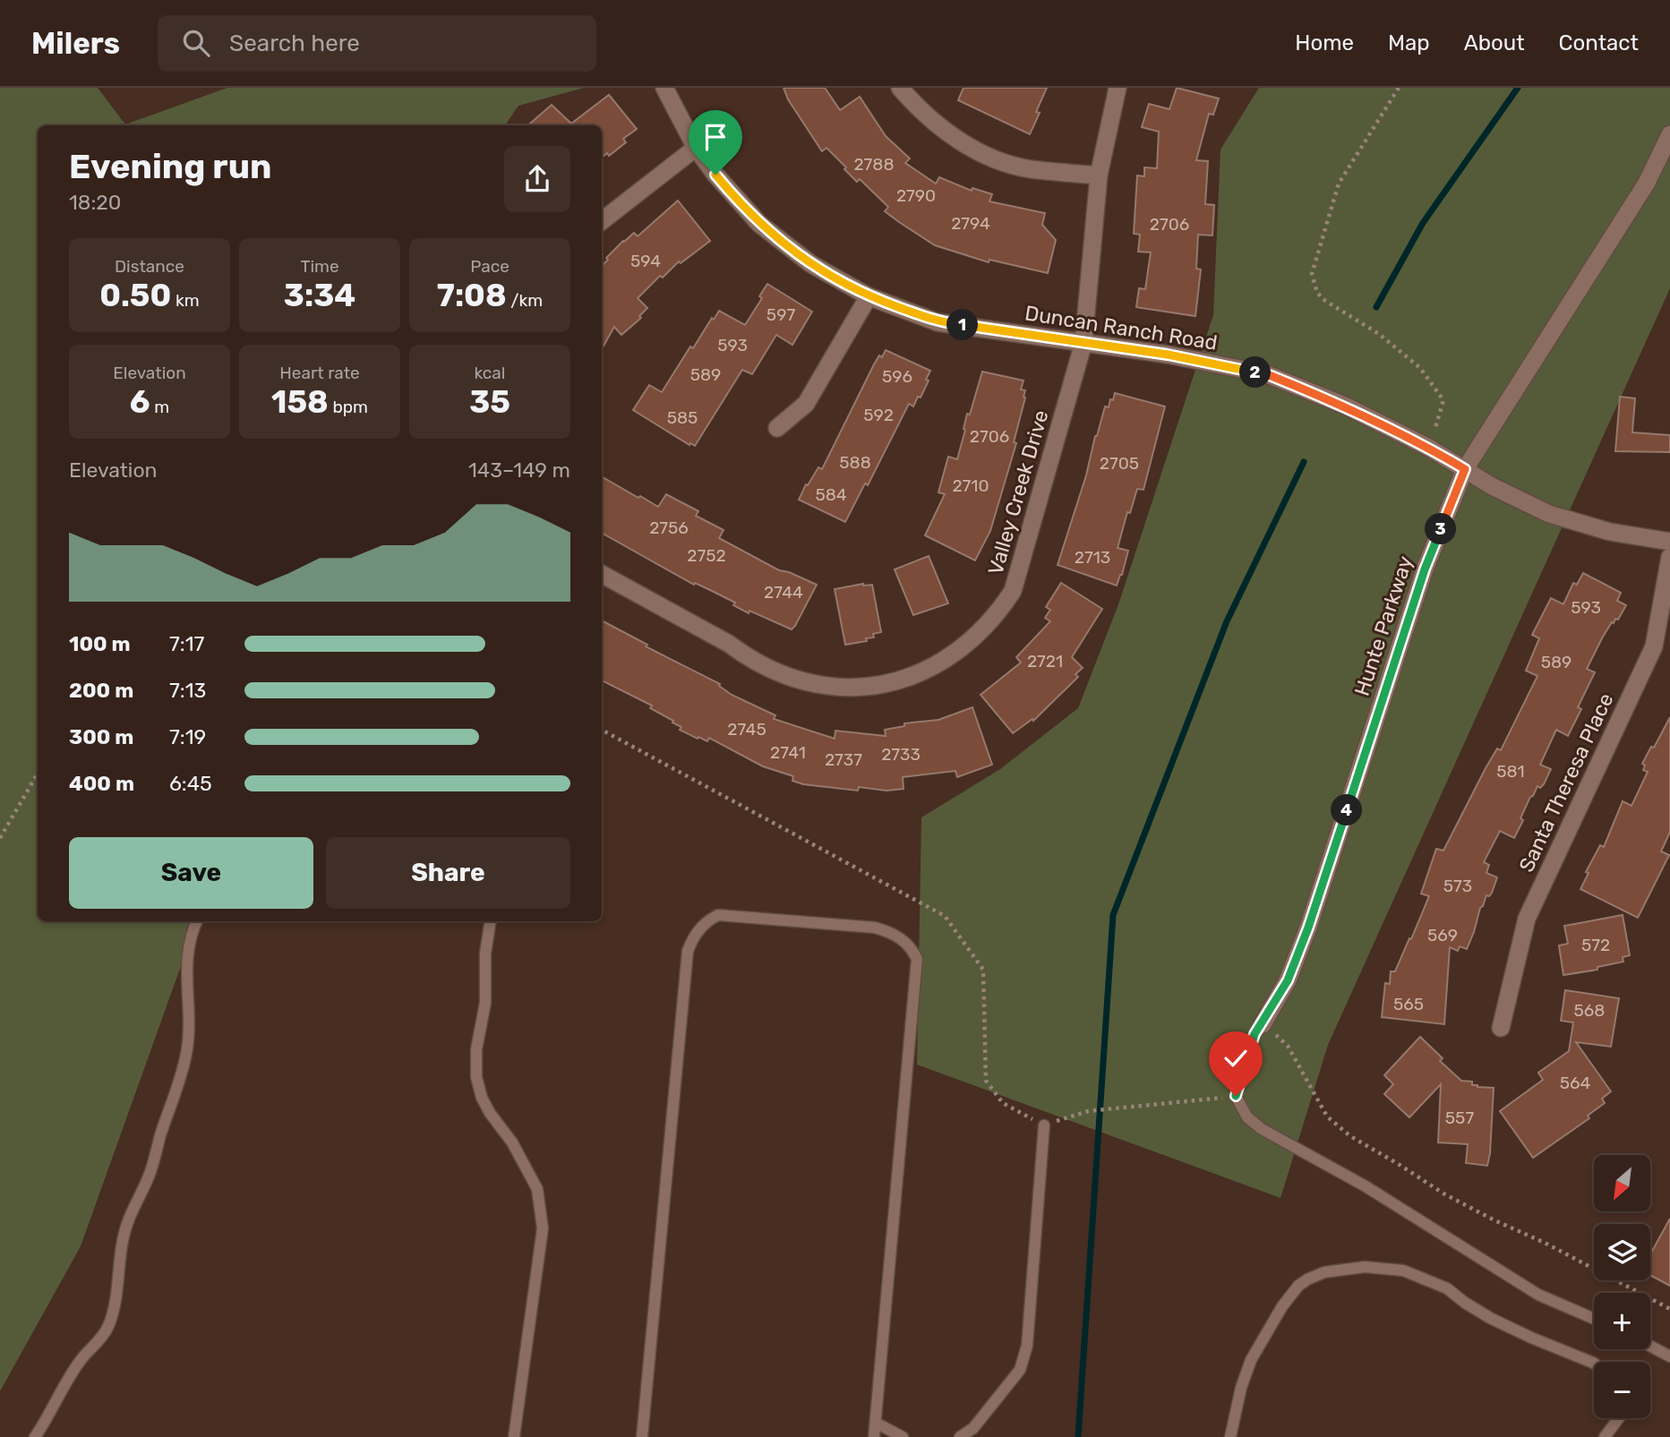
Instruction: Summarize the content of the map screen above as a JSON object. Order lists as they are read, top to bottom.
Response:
{
  "streets": {
    "street": [
      "Duncan Ranch Road",
      "Valley Creek Drive",
      "Hunte Parkway",
      "Santa Theresa Place"
    ]
  },
  "crossings": [
    ["Duncan Ranch Road", "Valley Creek Drive"],
    ["Duncan Ranch Road", "Hunte Parkway"]
  ],
  "house_numbers": [
    "2788",
    "2790",
    "2794",
    "2706",
    "594",
    "597",
    "593",
    "589",
    "596",
    "592",
    "585",
    "2706",
    "588",
    "2705",
    "2710",
    "584",
    "2756",
    "2752",
    "2713",
    "2744",
    "593",
    "2721",
    "589",
    "2745",
    "2741",
    "2733",
    "2737",
    "581",
    "573",
    "569",
    "572",
    "565",
    "568",
    "564",
    "557"
  ],
  "north": "bottom left",
  "page": {
    "header": "Milers",
    "search": "Search here",
    "nav": [
      "Home",
      "Map",
      "About",
      "Contact"
    ],
    "heading": ["Evening run", "18:20"],
    "stats": [
      ["Distance", "0.50 km"],
      ["Time", "3:34"],
      ["Pace", "7:08 /km"],
      ["Elevation", "6 m"],
      ["Heart rate", "158 bpm"],
      ["kcal", "35"]
    ],
    "pins": [
      "1",
      "2",
      "3",
      "4"
    ],
    "chart": ["Elevation", "143–149 m"],
    "list": [
      {
        "name": "100 m",
        "note": "7:17"
      },
      {
        "name": "200 m",
        "note": "7:13"
      },
      {
        "name": "300 m",
        "note": "7:19"
      },
      {
        "name": "400 m",
        "note": "6:45"
      }
    ],
    "buttons": ["Save", "Share"],
    "map_buttons": ["+", "−"]
  }
}
